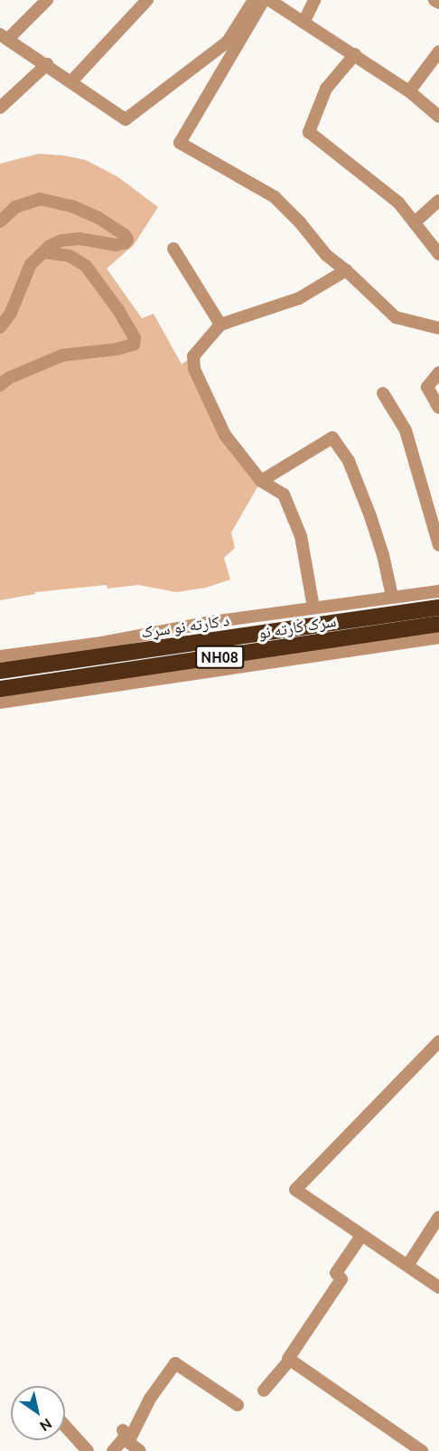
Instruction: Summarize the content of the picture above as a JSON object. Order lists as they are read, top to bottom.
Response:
{
  "streets": {
    "highway": ["د کارته نو سړک", "سرک کارته نو", "NH08"]
  },
  "north": "bottom right"
}
